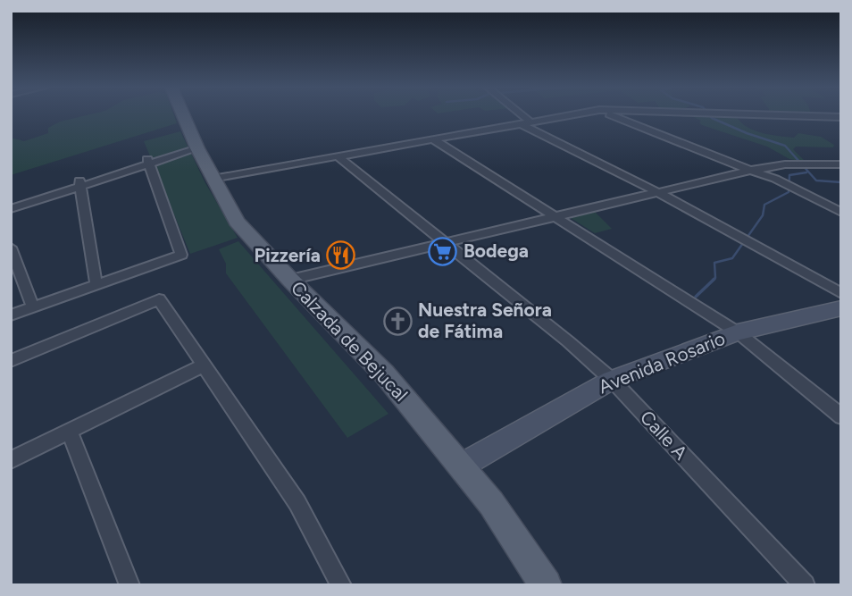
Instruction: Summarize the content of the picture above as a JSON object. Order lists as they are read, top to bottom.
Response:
{
  "streets": {
    "main road": ["Calzada de Bejucal"],
    "street": ["Avenida Rosario", "Calle A"]
  },
  "crossings": [
    ["Calzada de Bejucal", "Avenida Rosario"],
    ["Avenida Rosario", "Calle A"]
  ],
  "places": {
    "supermarket": ["Bodega"],
    "restaurant": ["Pizzería"],
    "church": ["Nuestra Señora de Fátima"]
  }
}
